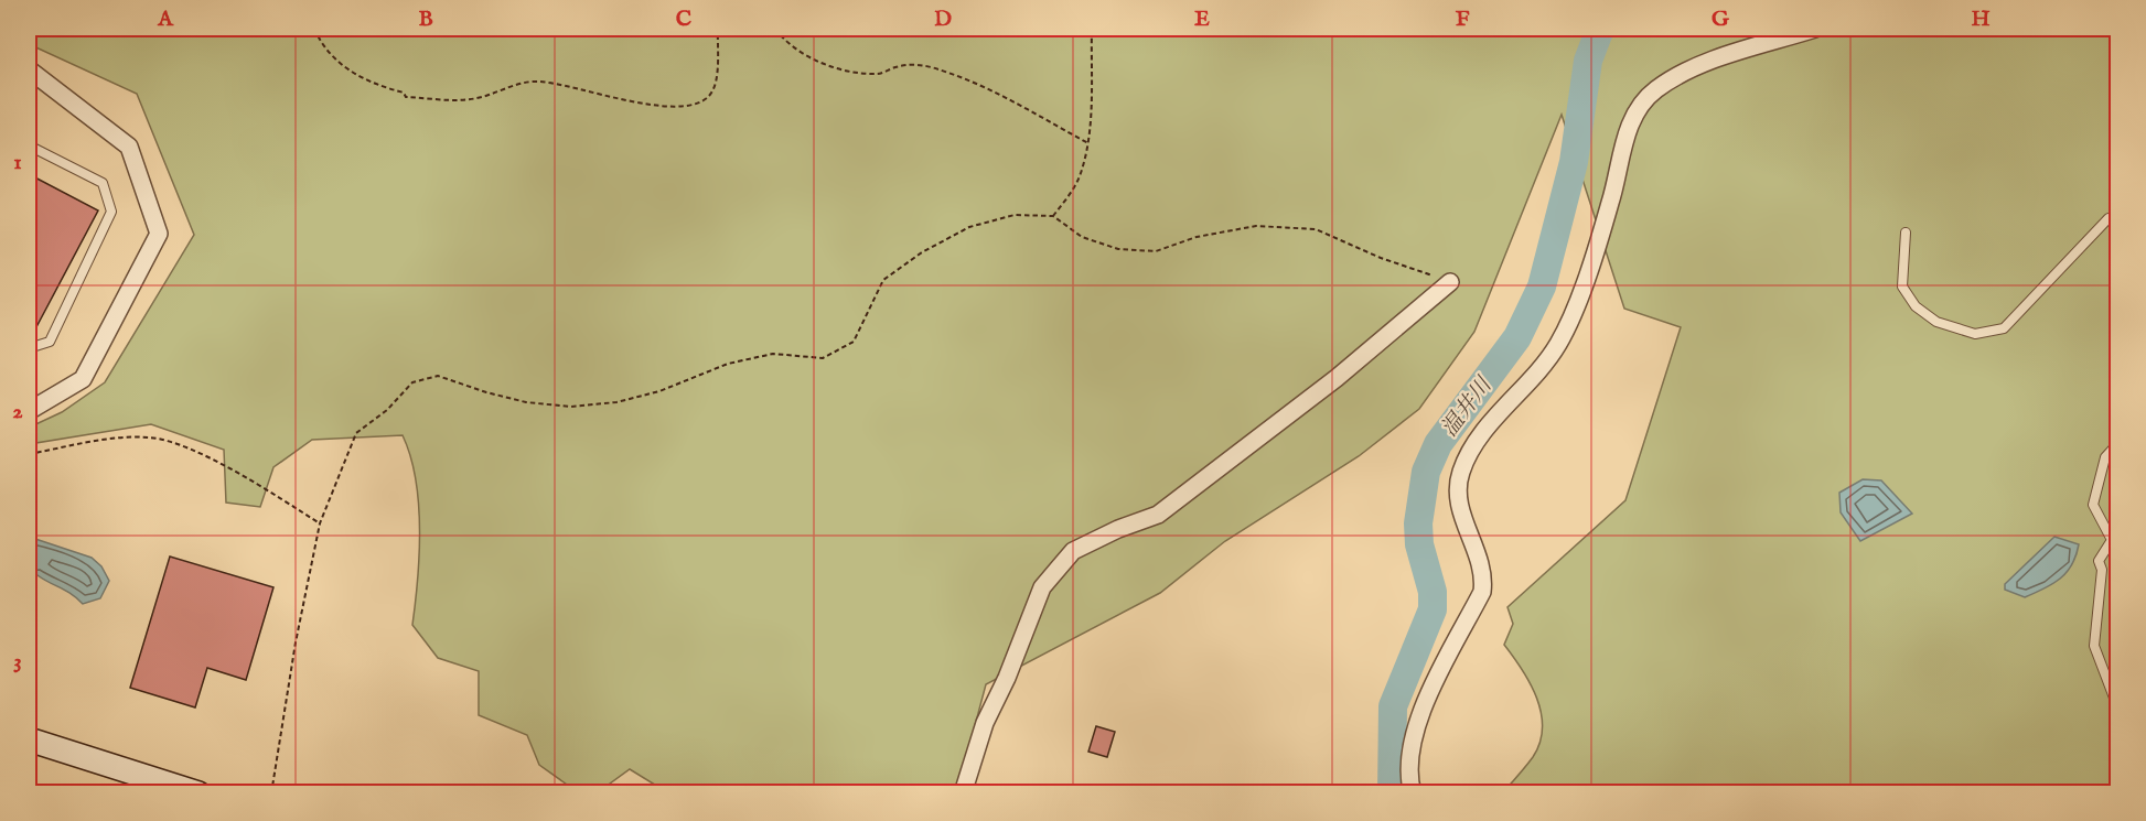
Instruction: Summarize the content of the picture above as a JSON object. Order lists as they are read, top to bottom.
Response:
{
  "water": ["温井川"],
  "grid": {
    "columns": [
      "A",
      "B",
      "C",
      "D",
      "E",
      "F",
      "G",
      "H"
    ],
    "rows": ["1", "2", "3"]
  }
}
